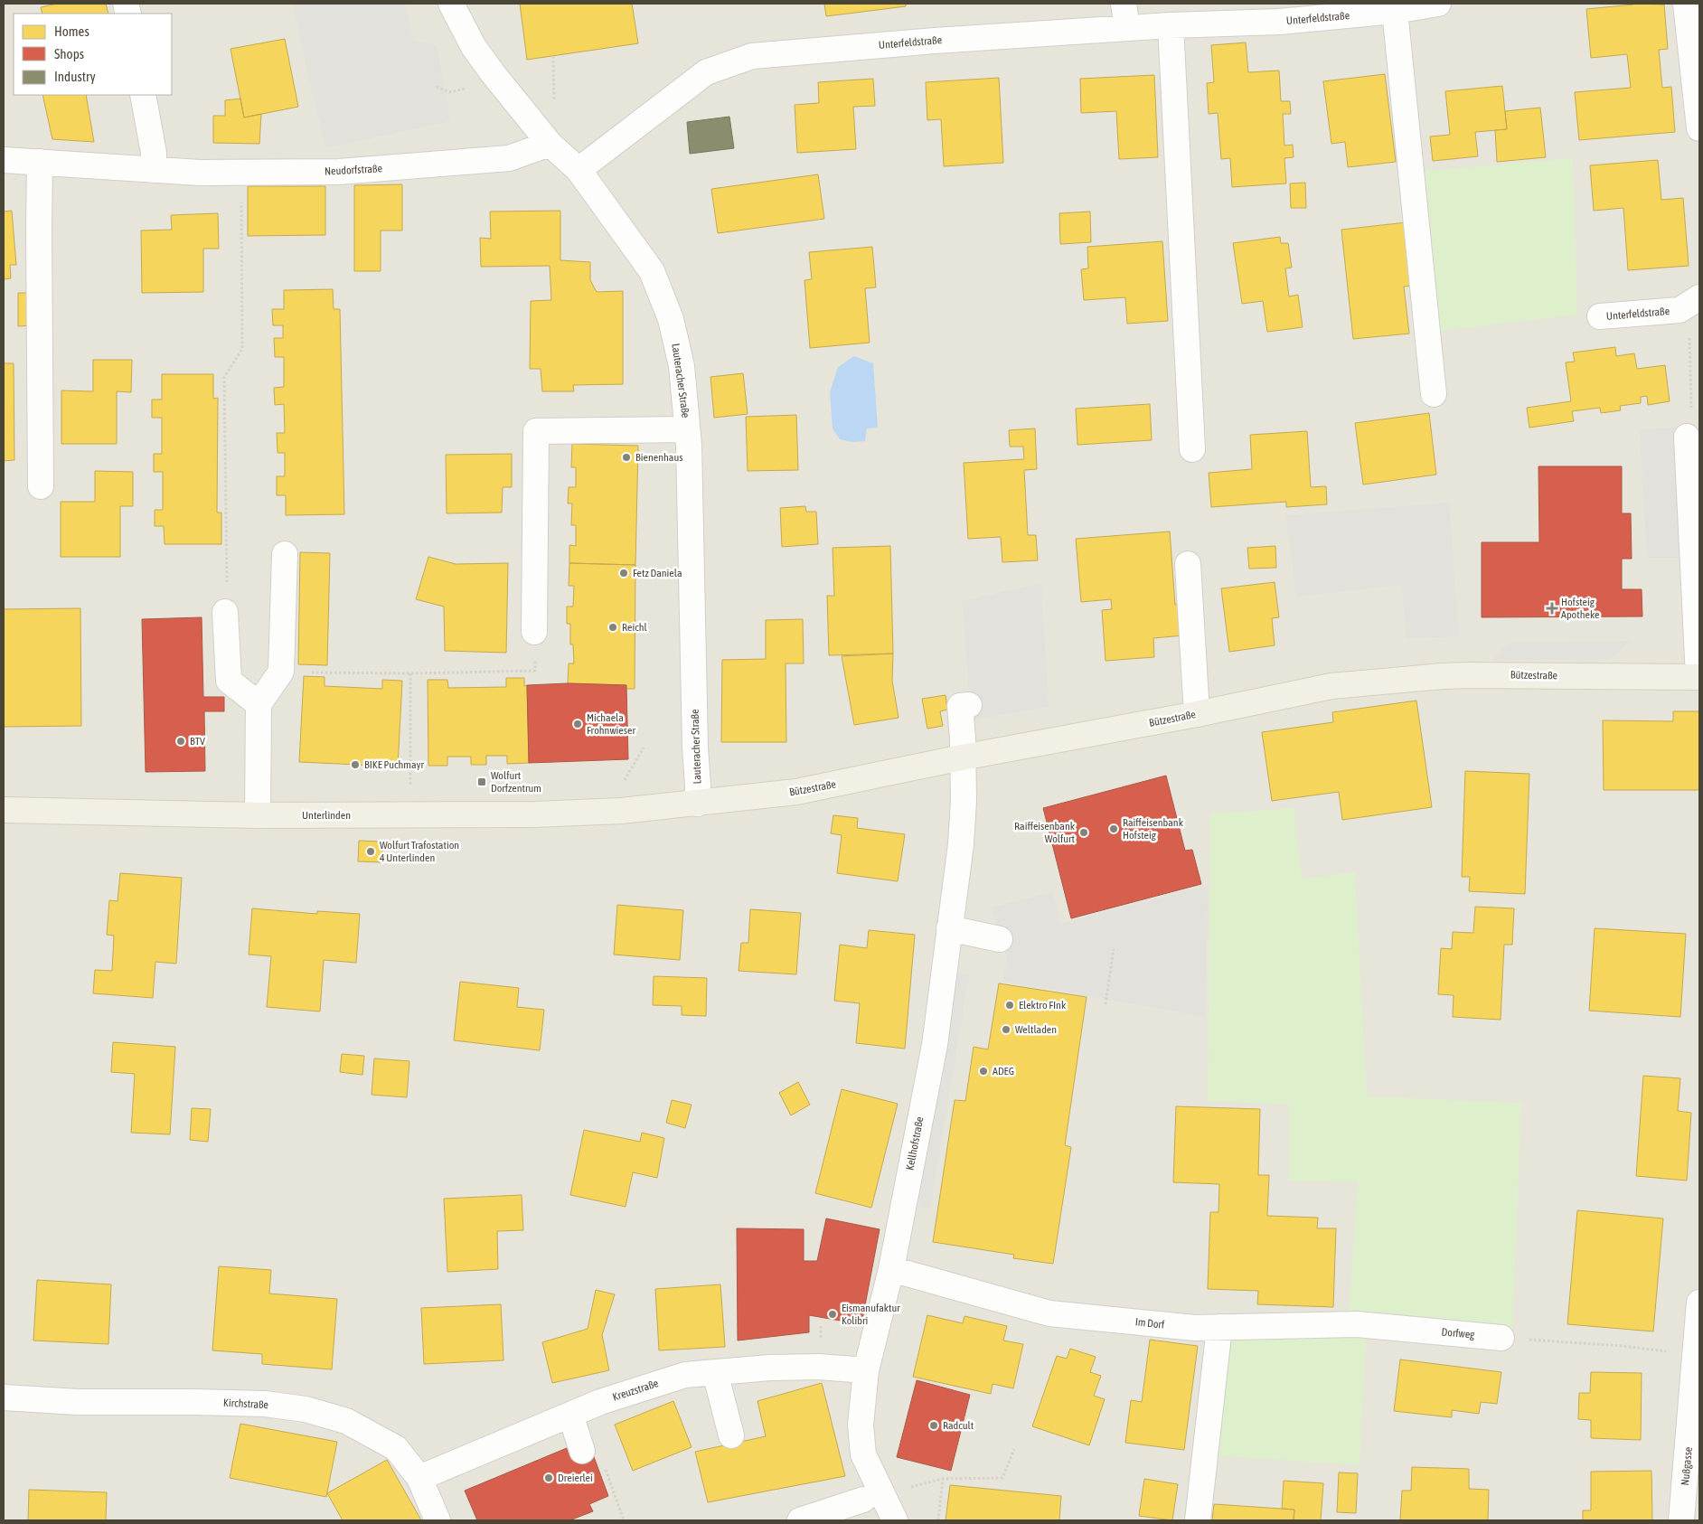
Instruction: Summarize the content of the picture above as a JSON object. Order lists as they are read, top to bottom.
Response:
{
  "streets": {
    "main road": ["Bützestraße", "Unterlinden"],
    "street": [
      "Unterfeldstraße",
      "Neudorfstraße",
      "Lauteracher Straße",
      "Kellhofstraße",
      "Im Dorf",
      "Dorfweg",
      "Kreuzstraße",
      "Kirchstraße",
      "Nußgasse"
    ]
  },
  "crossings": [
    ["Unterfeldstraße", "Lauteracher Straße"],
    ["Neudorfstraße", "Lauteracher Straße"],
    ["Lauteracher Straße", "Bützestraße"],
    ["Bützestraße", "Unterlinden"],
    ["Bützestraße", "Kellhofstraße"],
    ["Kellhofstraße", "Im Dorf"],
    ["Kellhofstraße", "Kreuzstraße"],
    ["Im Dorf", "Dorfweg"],
    ["Kreuzstraße", "Kirchstraße"]
  ],
  "places": {
    "other": [
      "Bienenhaus",
      "Fetz Daniela",
      "Reichl",
      "Michaela Frohnwieser",
      "BTV",
      "BIKE Puchmayr",
      "Raiffeisenbank Hofsteig",
      "Raiffeisenbank Wolfurt",
      "Wolfurt Trafostation 4 Unterlinden",
      "Elektro FInk",
      "Weltladen",
      "ADEG",
      "Eismanufaktur Kolibri",
      "Radcult",
      "Dreierlei"
    ],
    "health": ["Hofsteig Apotheke"],
    "transit": ["Wolfurt Dorfzentrum"]
  },
  "legend": ["Homes", "Shops", "Industry"]
}
